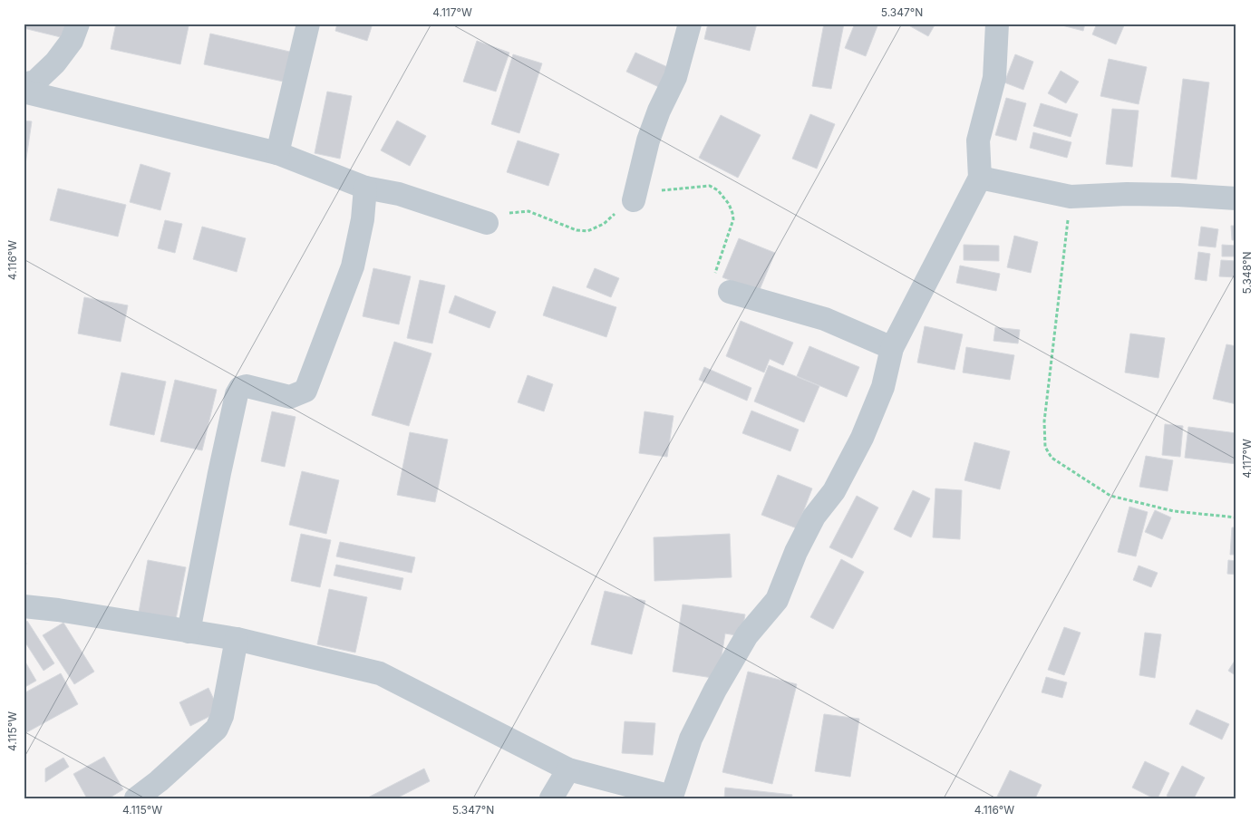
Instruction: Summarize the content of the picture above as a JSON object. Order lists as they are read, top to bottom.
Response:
{
  "coordinates": [
    "4.117°W",
    "5.347°N",
    "4.116°W",
    "5.348°N",
    "4.115°W"
  ]
}
